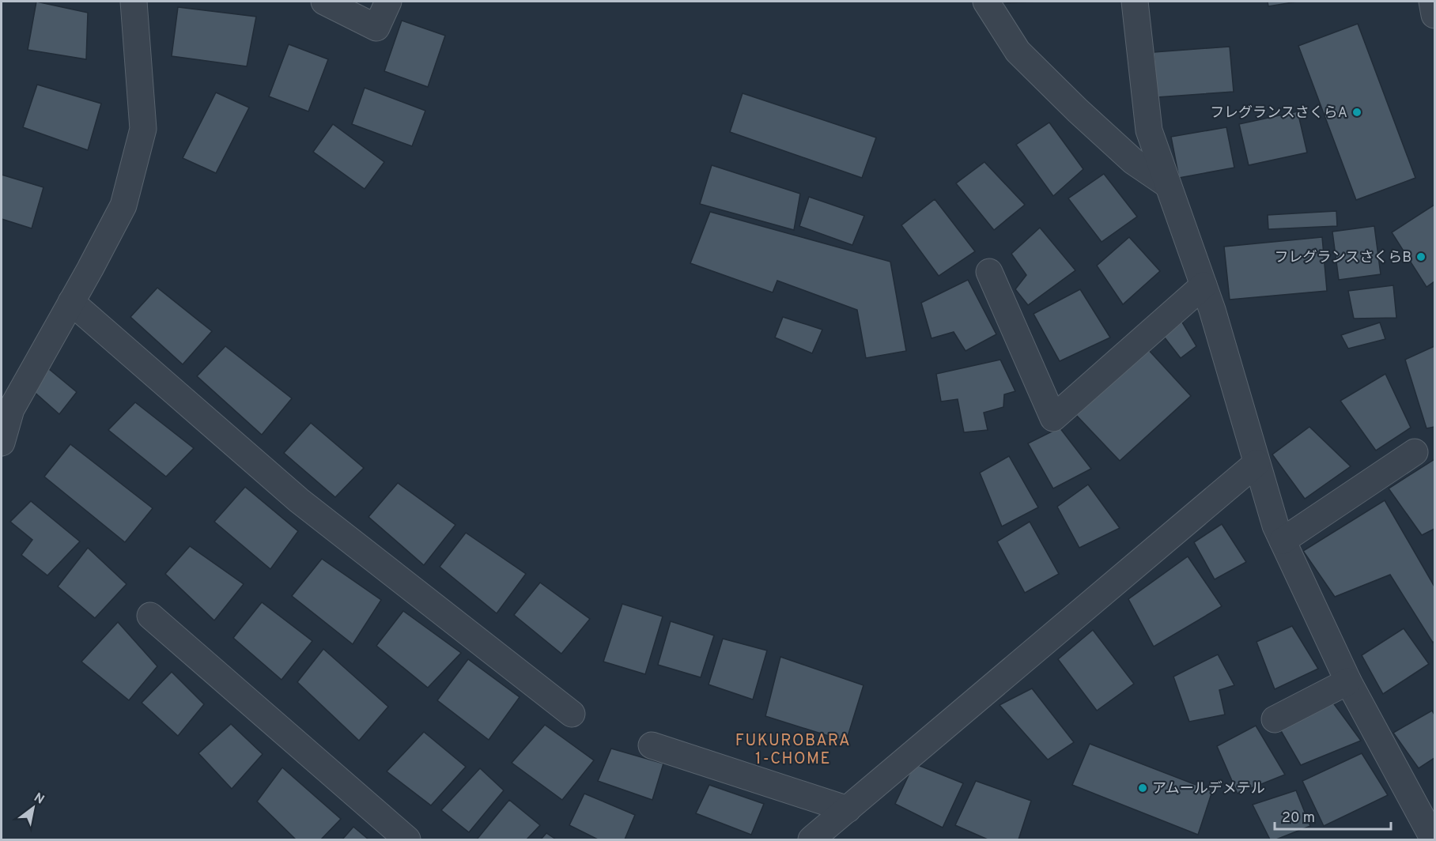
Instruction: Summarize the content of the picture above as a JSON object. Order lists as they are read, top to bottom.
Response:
{
  "districts": ["FUKUROBARA 1-CHOME"],
  "places": ["フレグランスさくらA", "フレグランスさくらB", "アムールデメテル"],
  "scale_bar": "20 m",
  "north": "top right"
}
